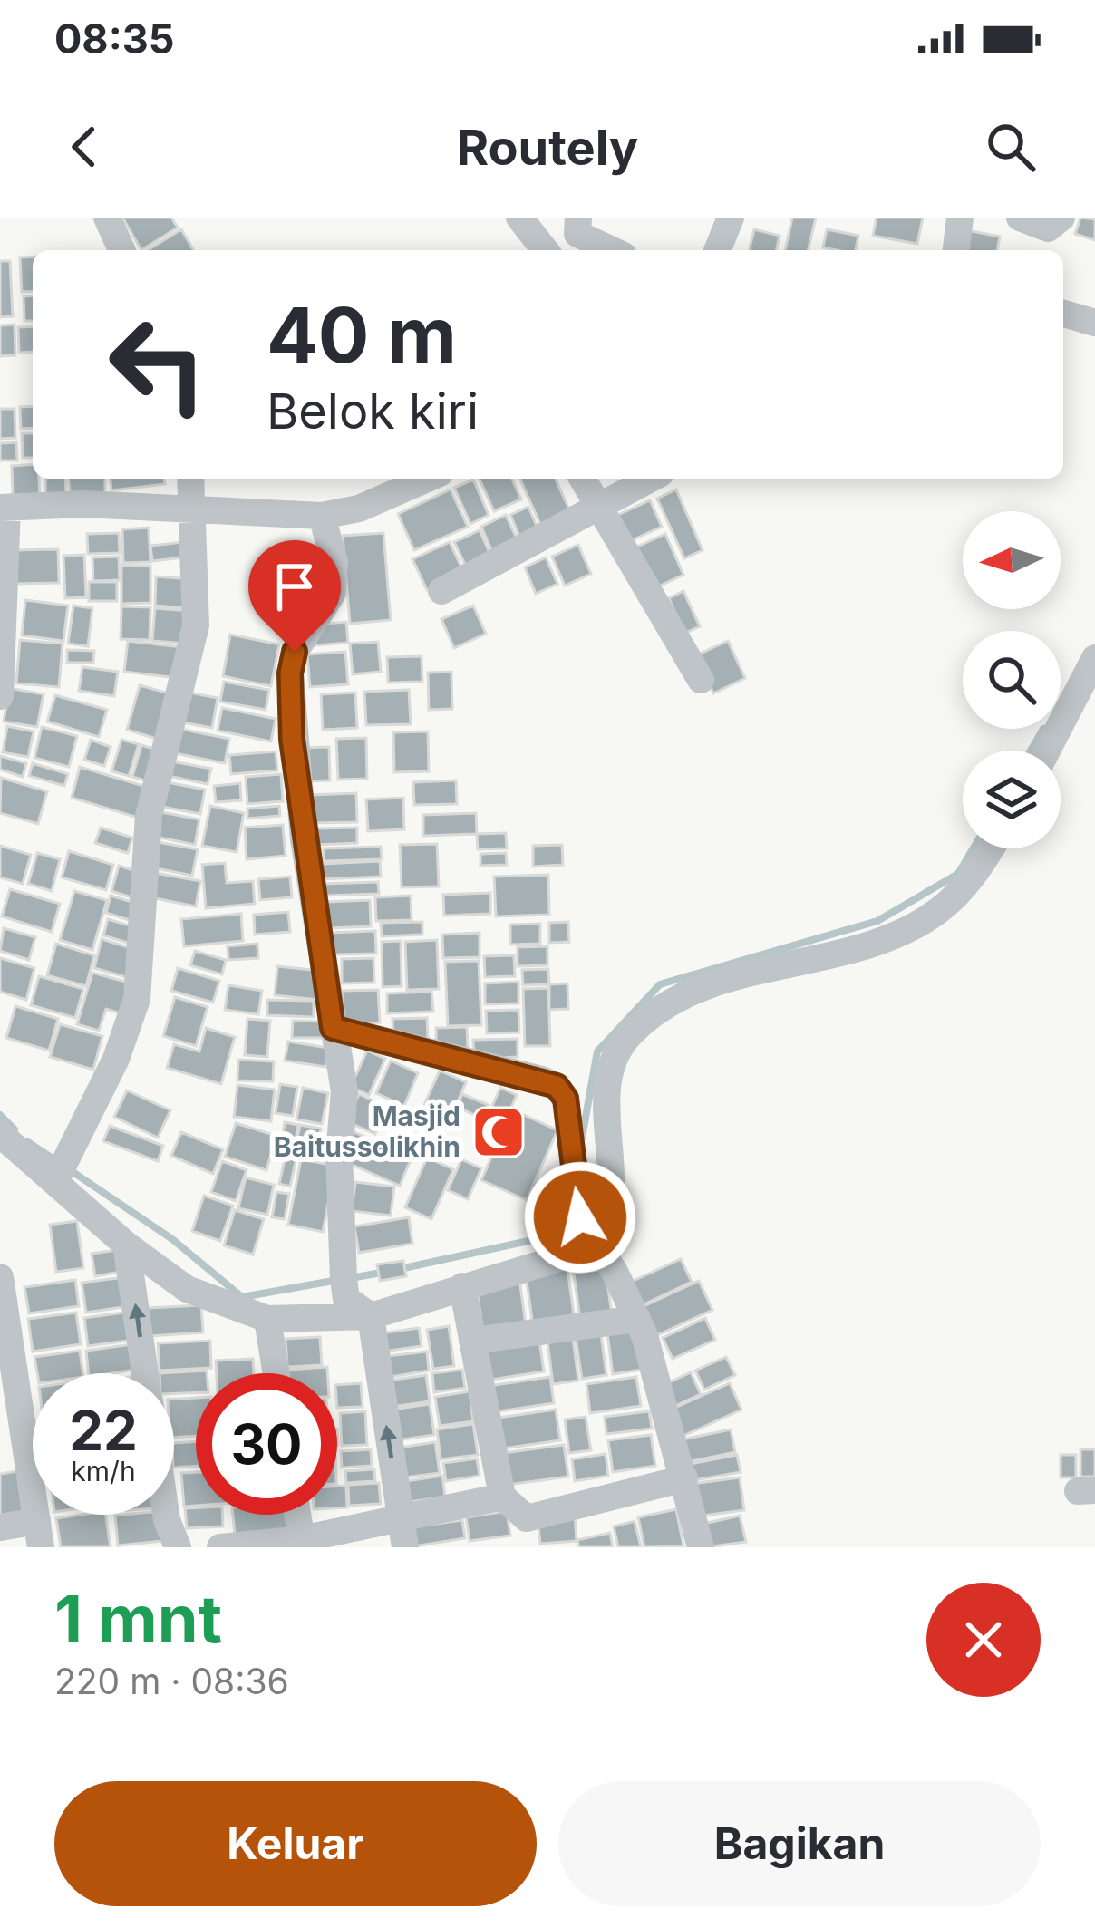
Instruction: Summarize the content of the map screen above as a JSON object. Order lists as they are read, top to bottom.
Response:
{
  "places": {
    "mosque": ["Masjid Baitussolikhin"]
  },
  "north": "left",
  "page": {
    "status": "08:35",
    "header": "Routely",
    "turn": ["40 m", "Belok kiri"],
    "speed": "22 km/h",
    "limit": "30",
    "heading": ["1 mnt", "220 m · 08:36"],
    "buttons": ["Keluar", "Bagikan"]
  }
}
